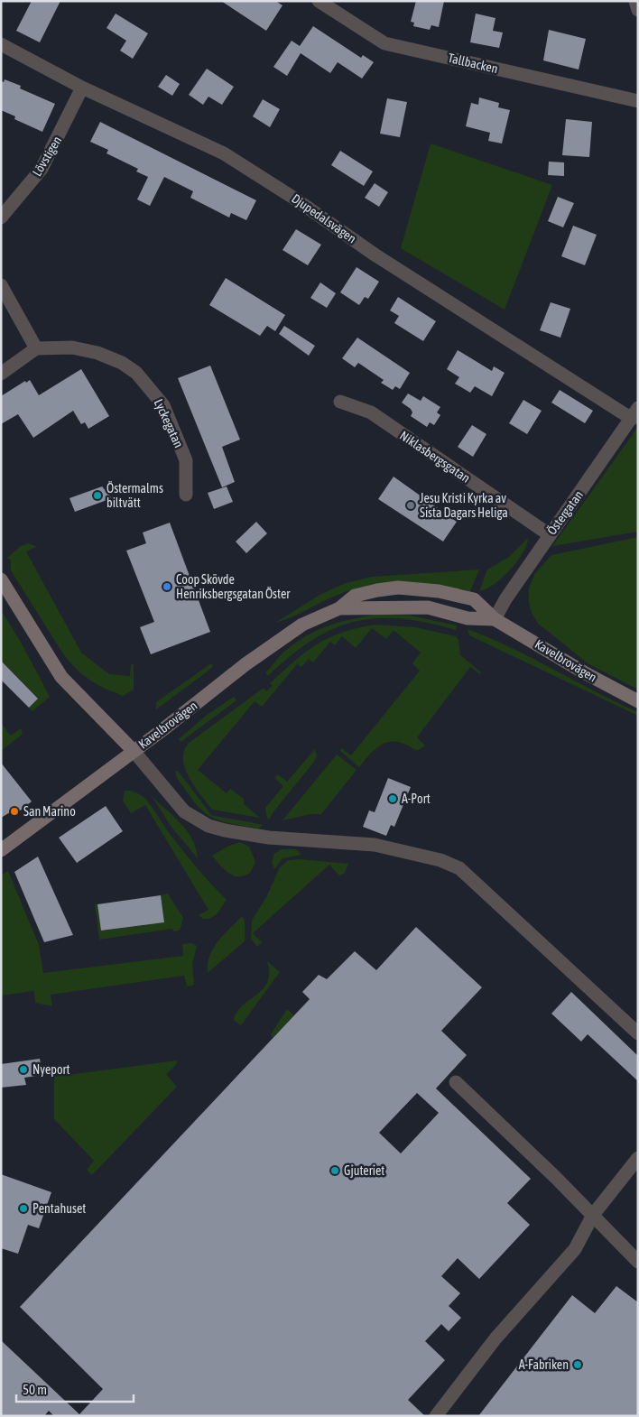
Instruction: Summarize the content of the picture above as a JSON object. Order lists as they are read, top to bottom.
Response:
{
  "streets": {
    "main road": ["Kavelbrovägen"],
    "street": [
      "Tallbacken",
      "Lövstigen",
      "Djupedalsvägen",
      "Lyckegatan",
      "Niklasbergsgatan",
      "Östergatan"
    ]
  },
  "crossings": [
    ["Lövstigen", "Djupedalsvägen"],
    ["Djupedalsvägen", "Östergatan"],
    ["Niklasbergsgatan", "Östergatan"],
    ["Östergatan", "Kavelbrovägen"]
  ],
  "places": [
    "Östermalms biltvätt",
    "Jesu Kristi Kyrka av Sista Dagars Heliga",
    "Coop Skövde Henriksbergsgatan Öster",
    "A-Port",
    "San Marino",
    "Nyeport",
    "Gjuteriet",
    "Pentahuset",
    "A-Fabriken"
  ],
  "scale_bar": "50 m"
}
